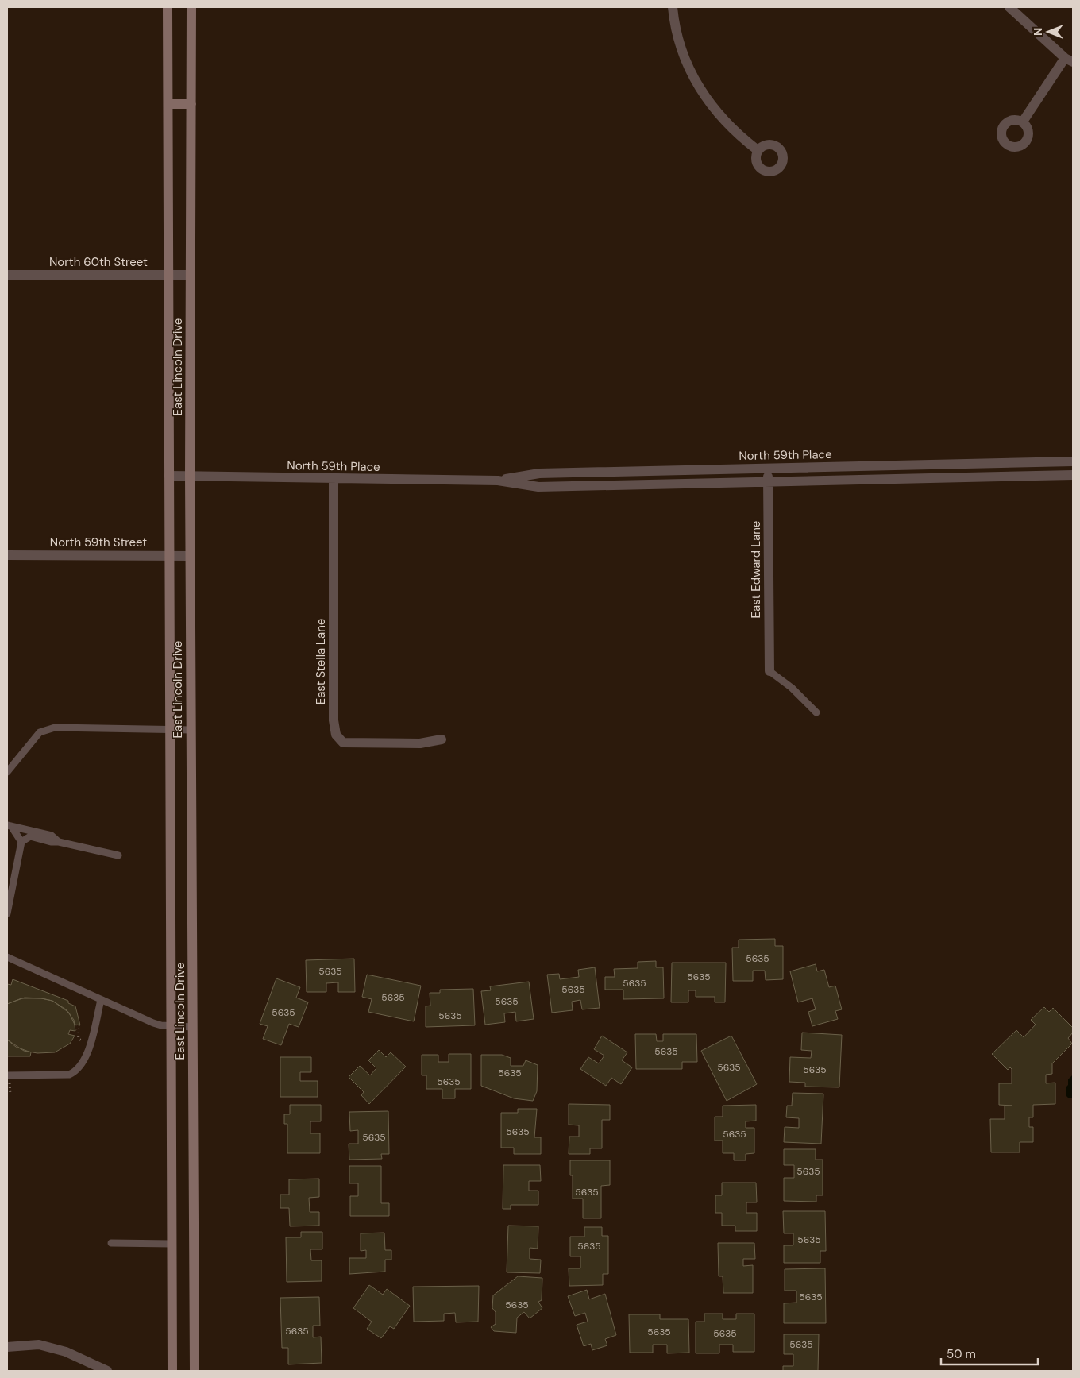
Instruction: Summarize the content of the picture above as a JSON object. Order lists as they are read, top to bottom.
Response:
{
  "streets": {
    "main road": ["East Lincoln Drive"],
    "street": [
      "North 60th Street",
      "North 59th Place",
      "North 59th Street",
      "East Edward Lane",
      "East Stella Lane"
    ]
  },
  "crossings": [
    ["North 60th Street", "East Lincoln Drive"],
    ["East Lincoln Drive", "North 59th Place"],
    ["East Lincoln Drive", "North 59th Street"],
    ["North 59th Place", "East Edward Lane"],
    ["North 59th Place", "East Stella Lane"]
  ],
  "house_numbers": [
    "5635",
    "5635",
    "5635",
    "5635",
    "5635",
    "5635",
    "5635",
    "5635",
    "5635",
    "5635",
    "5635",
    "5635",
    "5635",
    "5635",
    "5635",
    "5635",
    "5635",
    "5635",
    "5635",
    "5635",
    "5635",
    "5635",
    "5635",
    "5635",
    "5635",
    "5635",
    "5635"
  ],
  "scale_bar": "50 m",
  "north": "left"
}
